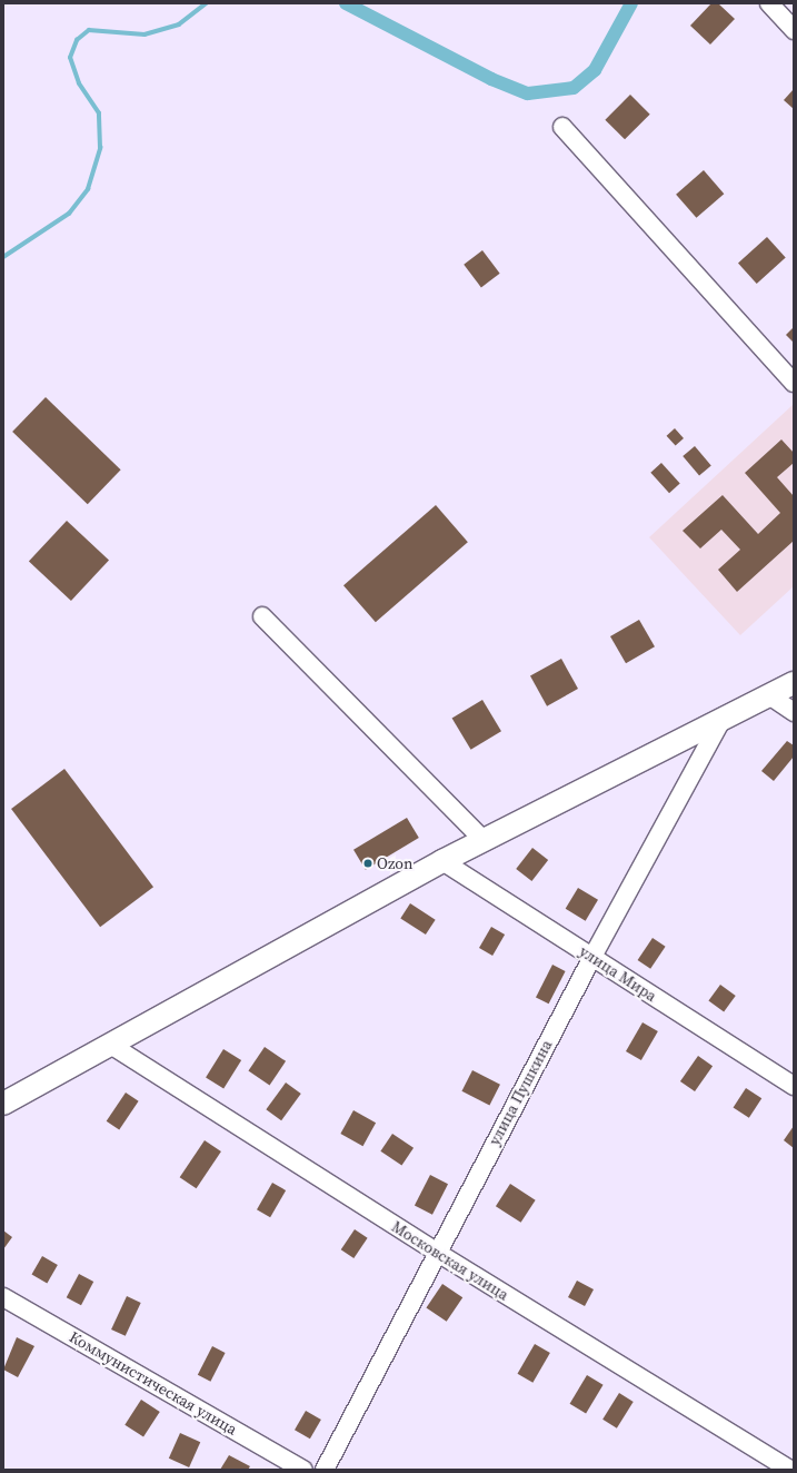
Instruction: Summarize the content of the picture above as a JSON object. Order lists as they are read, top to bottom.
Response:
{
  "streets": {
    "street": [
      "улица Мира",
      "улица Пушкина",
      "Московская улица",
      "Коммунистическая улица"
    ]
  },
  "crossings": [
    ["улица Мира", "улица Пушкина"],
    ["улица Пушкина", "Московская улица"]
  ],
  "places": ["Ozon"]
}
